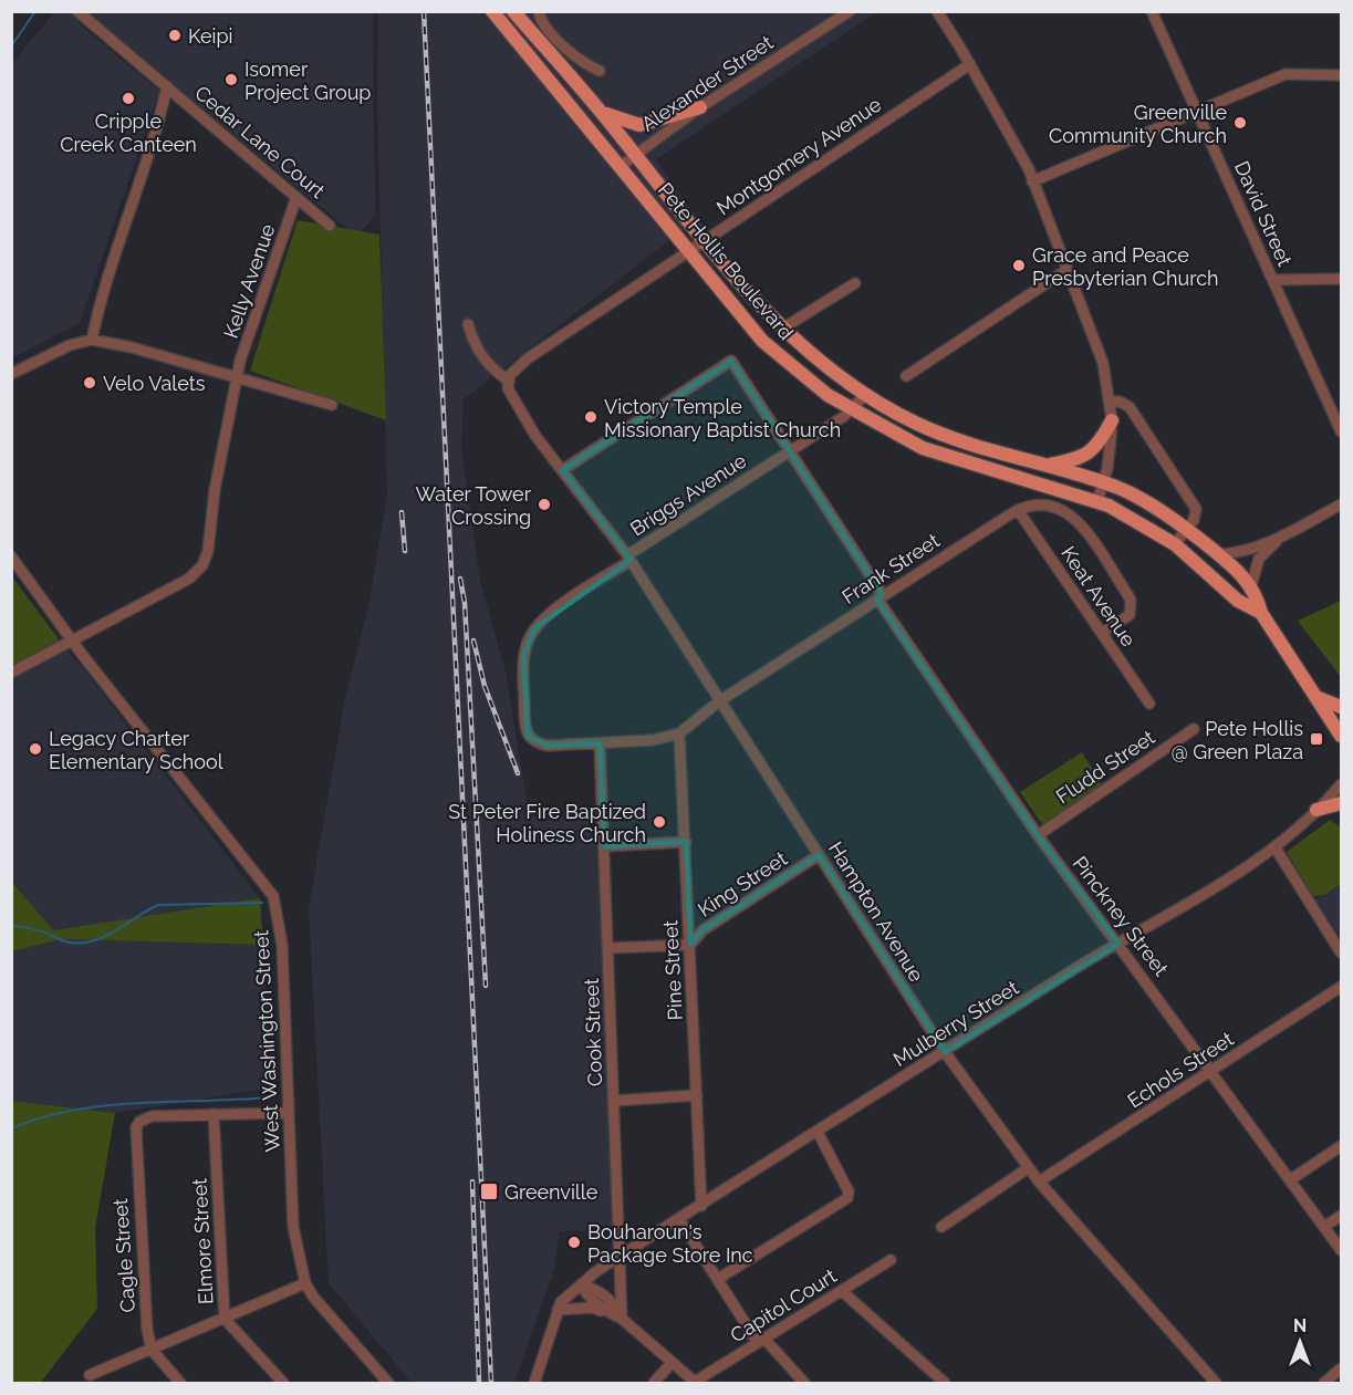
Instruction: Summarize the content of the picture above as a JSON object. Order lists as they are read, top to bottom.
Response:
{
  "streets": {
    "main road": ["Pete Hollis Boulevard"],
    "street": [
      "Alexander Street",
      "Cedar Lane Court",
      "Montgomery Avenue",
      "David Street",
      "Kelly Avenue",
      "Briggs Avenue",
      "Frank Street",
      "Keat Avenue",
      "Fludd Street",
      "King Street",
      "Hampton Avenue",
      "Pinckney Street",
      "Pine Street",
      "Mulberry Street",
      "Cook Street",
      "West Washington Street",
      "Echols Street",
      "Elmore Street",
      "Cagle Street",
      "Capitol Court"
    ]
  },
  "crossings": [
    ["Alexander Street", "Pete Hollis Boulevard"],
    ["Cedar Lane Court", "Kelly Avenue"],
    ["Montgomery Avenue", "Pete Hollis Boulevard"],
    ["Montgomery Avenue", "Hampton Avenue"],
    ["Pete Hollis Boulevard", "Briggs Avenue"],
    ["Kelly Avenue", "West Washington Street"],
    ["Briggs Avenue", "Frank Street"],
    ["Briggs Avenue", "Hampton Avenue"],
    ["Briggs Avenue", "Pinckney Street"],
    ["Briggs Avenue", "Cook Street"],
    ["Frank Street", "Keat Avenue"],
    ["Frank Street", "Hampton Avenue"],
    ["Frank Street", "Pinckney Street"],
    ["Frank Street", "Pine Street"],
    ["Frank Street", "Cook Street"],
    ["Fludd Street", "Pinckney Street"],
    ["King Street", "Hampton Avenue"],
    ["King Street", "Pine Street"],
    ["King Street", "Cook Street"],
    ["Hampton Avenue", "Pinckney Street"],
    ["Hampton Avenue", "Mulberry Street"],
    ["Hampton Avenue", "Echols Street"],
    ["Pinckney Street", "Mulberry Street"],
    ["Pinckney Street", "Echols Street"],
    ["Pine Street", "Mulberry Street"],
    ["Mulberry Street", "Cook Street"],
    ["Elmore Street", "Cagle Street"]
  ],
  "places": {
    "other": [
      "Keipi",
      "Isomer Project Group",
      "Cripple Creek Canteen",
      "Greenville Community Church",
      "Grace and Peace Presbyterian Church",
      "Velo Valets",
      "Victory Temple Missionary Baptist Church",
      "Water Tower Crossing",
      "Legacy Charter Elementary School",
      "St Peter Fire Baptized Holiness Church",
      "Bouharoun's Package Store Inc"
    ],
    "transit": ["Pete Hollis @ Green Plaza", "Greenville"]
  },
  "north": "top"
}
